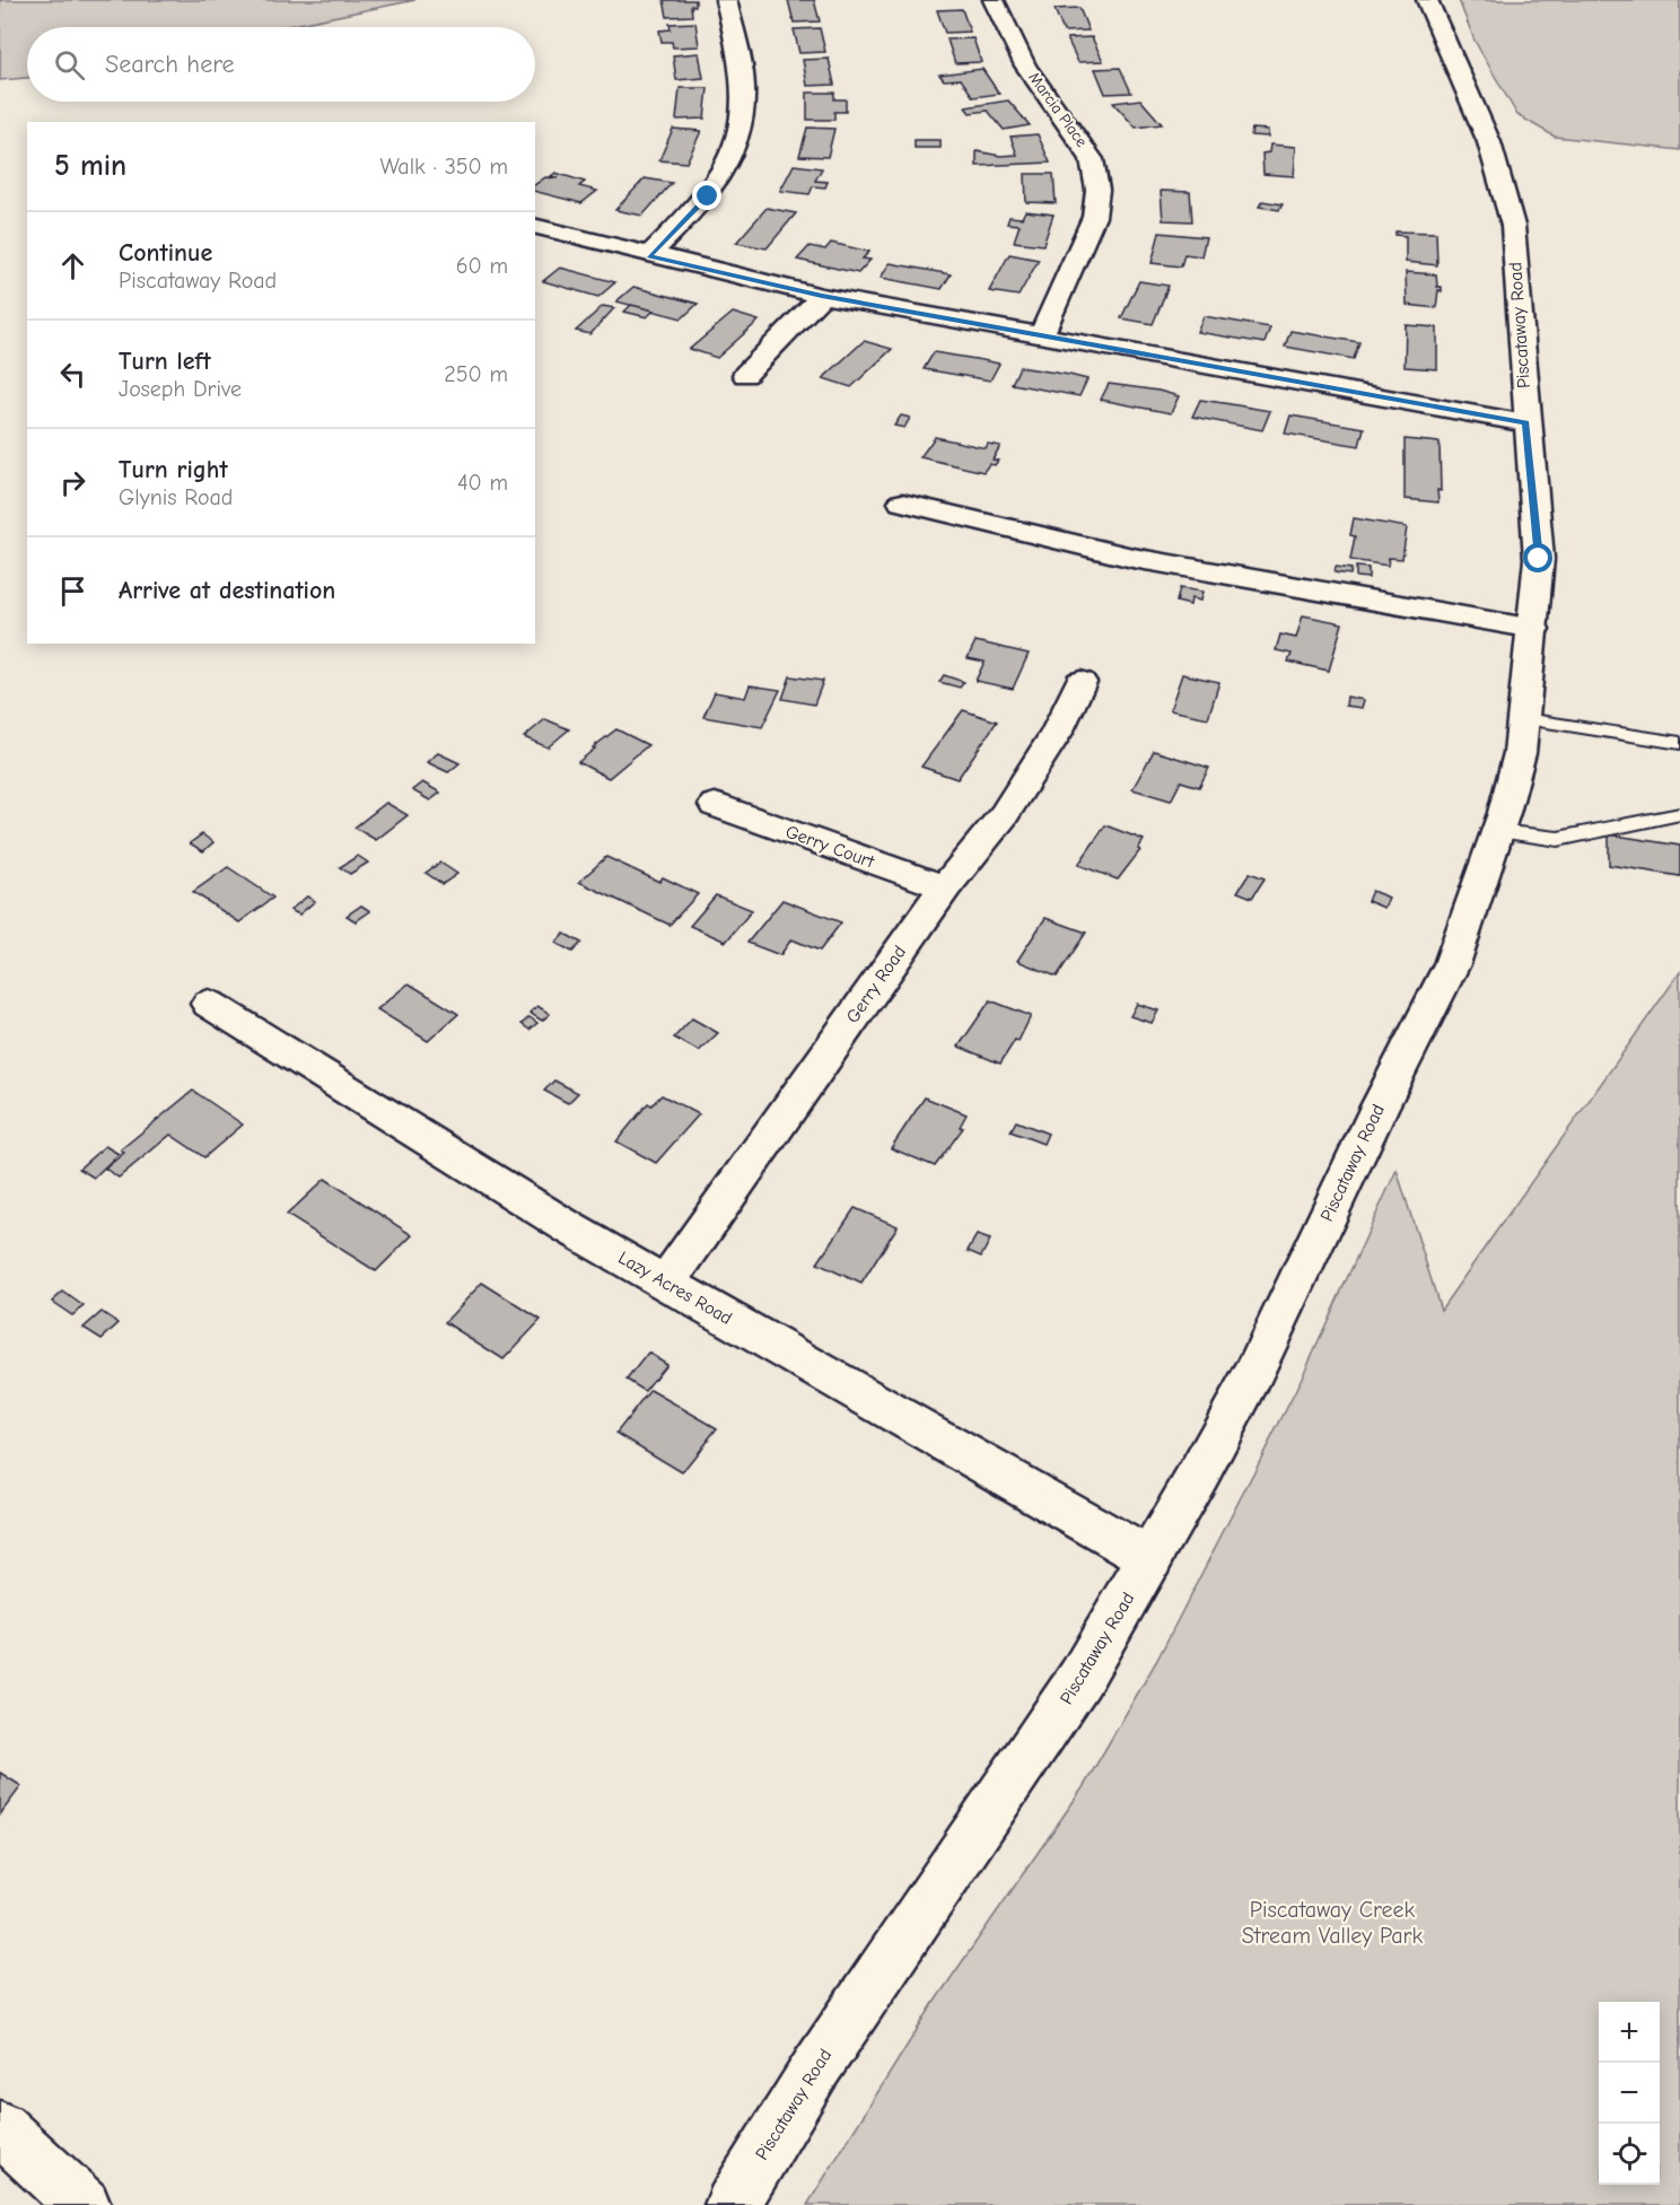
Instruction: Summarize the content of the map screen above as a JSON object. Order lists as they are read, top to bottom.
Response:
{
  "streets": {
    "street": [
      "Marcia Place",
      "Piscataway Road",
      "Gerry Court",
      "Gerry Road",
      "Lazy Acres Road"
    ]
  },
  "crossings": [
    ["Piscataway Road", "Lazy Acres Road"],
    ["Gerry Court", "Gerry Road"],
    ["Gerry Road", "Lazy Acres Road"]
  ],
  "parks": ["Piscataway Creek Stream Valley Park"],
  "page": {
    "search": "Search here",
    "heading": ["5 min", "Walk · 350 m"],
    "list": [
      ["Continue", "Piscataway Road", "60 m"],
      ["Turn left", "Joseph Drive", "250 m"],
      ["Turn right", "Glynis Road", "40 m"],
      "Arrive at destination"
    ],
    "map_buttons": ["+", "−"]
  }
}
